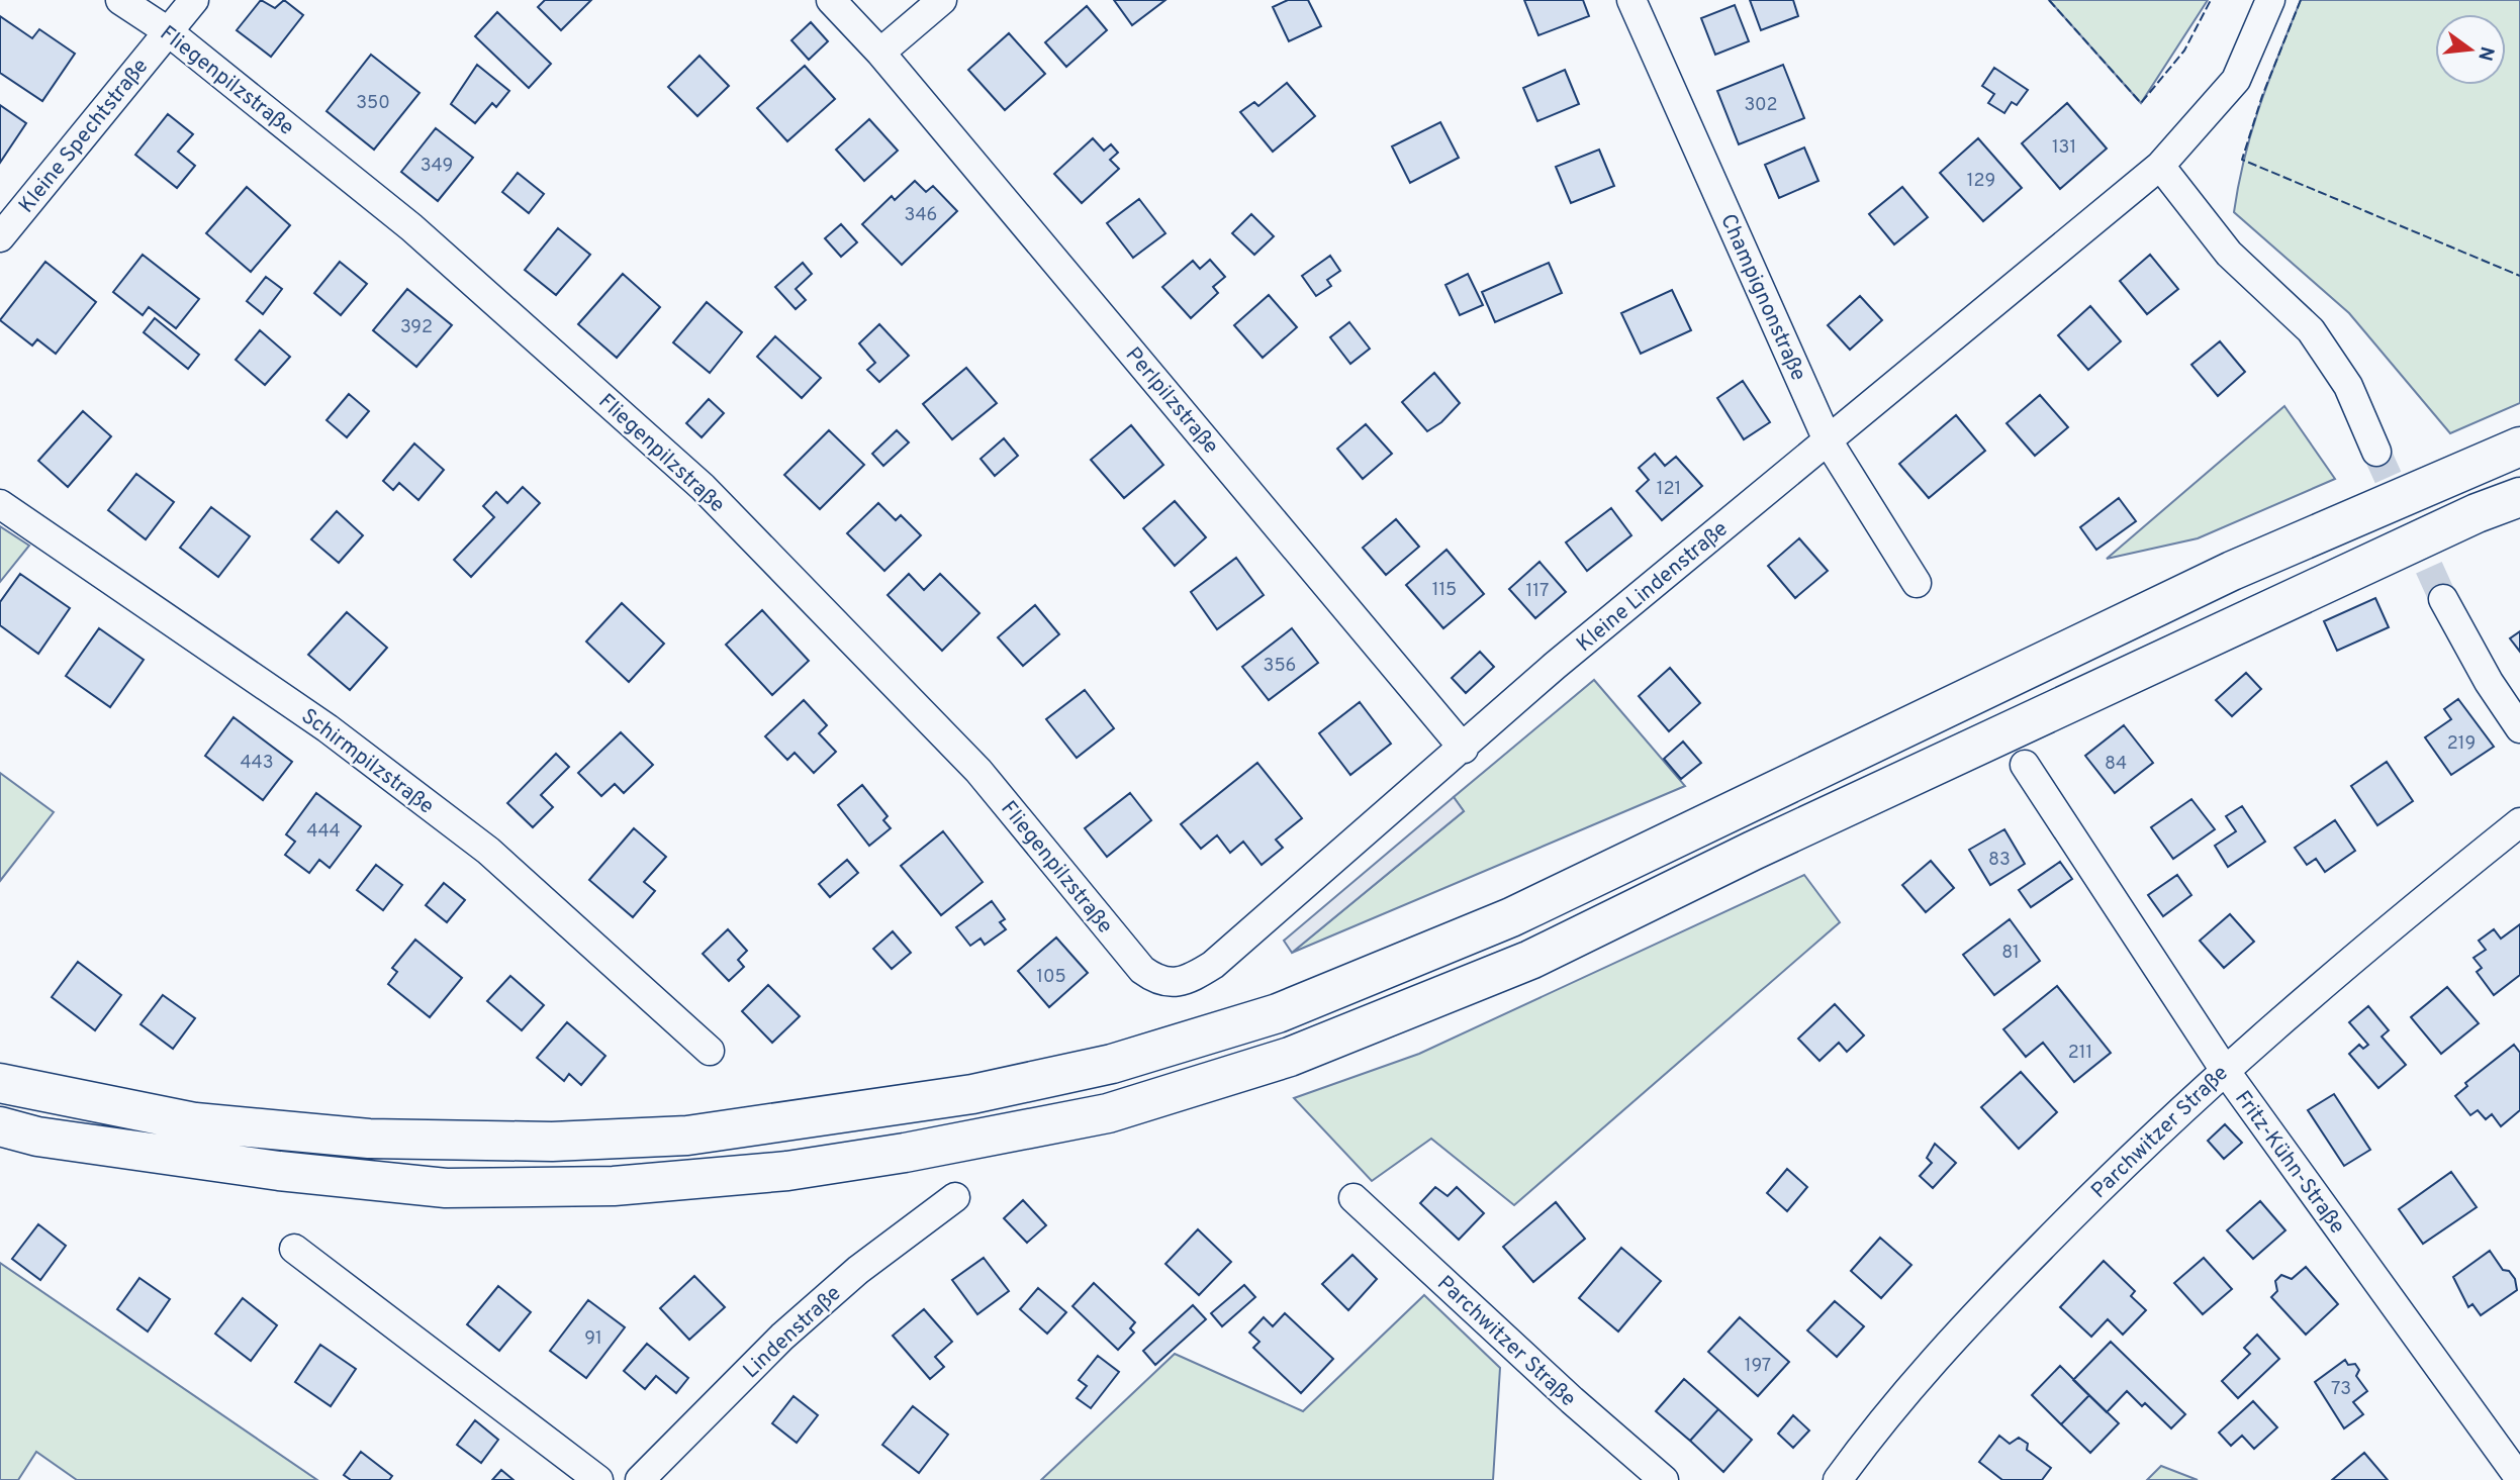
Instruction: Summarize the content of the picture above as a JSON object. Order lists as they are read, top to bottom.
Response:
{
  "streets": {
    "street": [
      "Fliegenpilzstraße",
      "Kleine Spechtstraße",
      "Champignonstraße",
      "Perlpilzstraße",
      "Kleine Lindenstraße",
      "Schirmpilzstraße",
      "Parchwitzer Straße",
      "Fritz-Kühn-Straße",
      "Lindenstraße"
    ]
  },
  "crossings": [
    ["Fliegenpilzstraße", "Kleine Spechtstraße"],
    ["Fliegenpilzstraße", "Kleine Lindenstraße"],
    ["Champignonstraße", "Kleine Lindenstraße"],
    ["Perlpilzstraße", "Kleine Lindenstraße"],
    ["Parchwitzer Straße", "Fritz-Kühn-Straße"]
  ],
  "house_numbers": [
    "350",
    "302",
    "131",
    "349",
    "129",
    "346",
    "392",
    "121",
    "115",
    "117",
    "356",
    "219",
    "443",
    "84",
    "444",
    "83",
    "81",
    "105",
    "211",
    "91",
    "197",
    "73"
  ],
  "north": "right"
}
